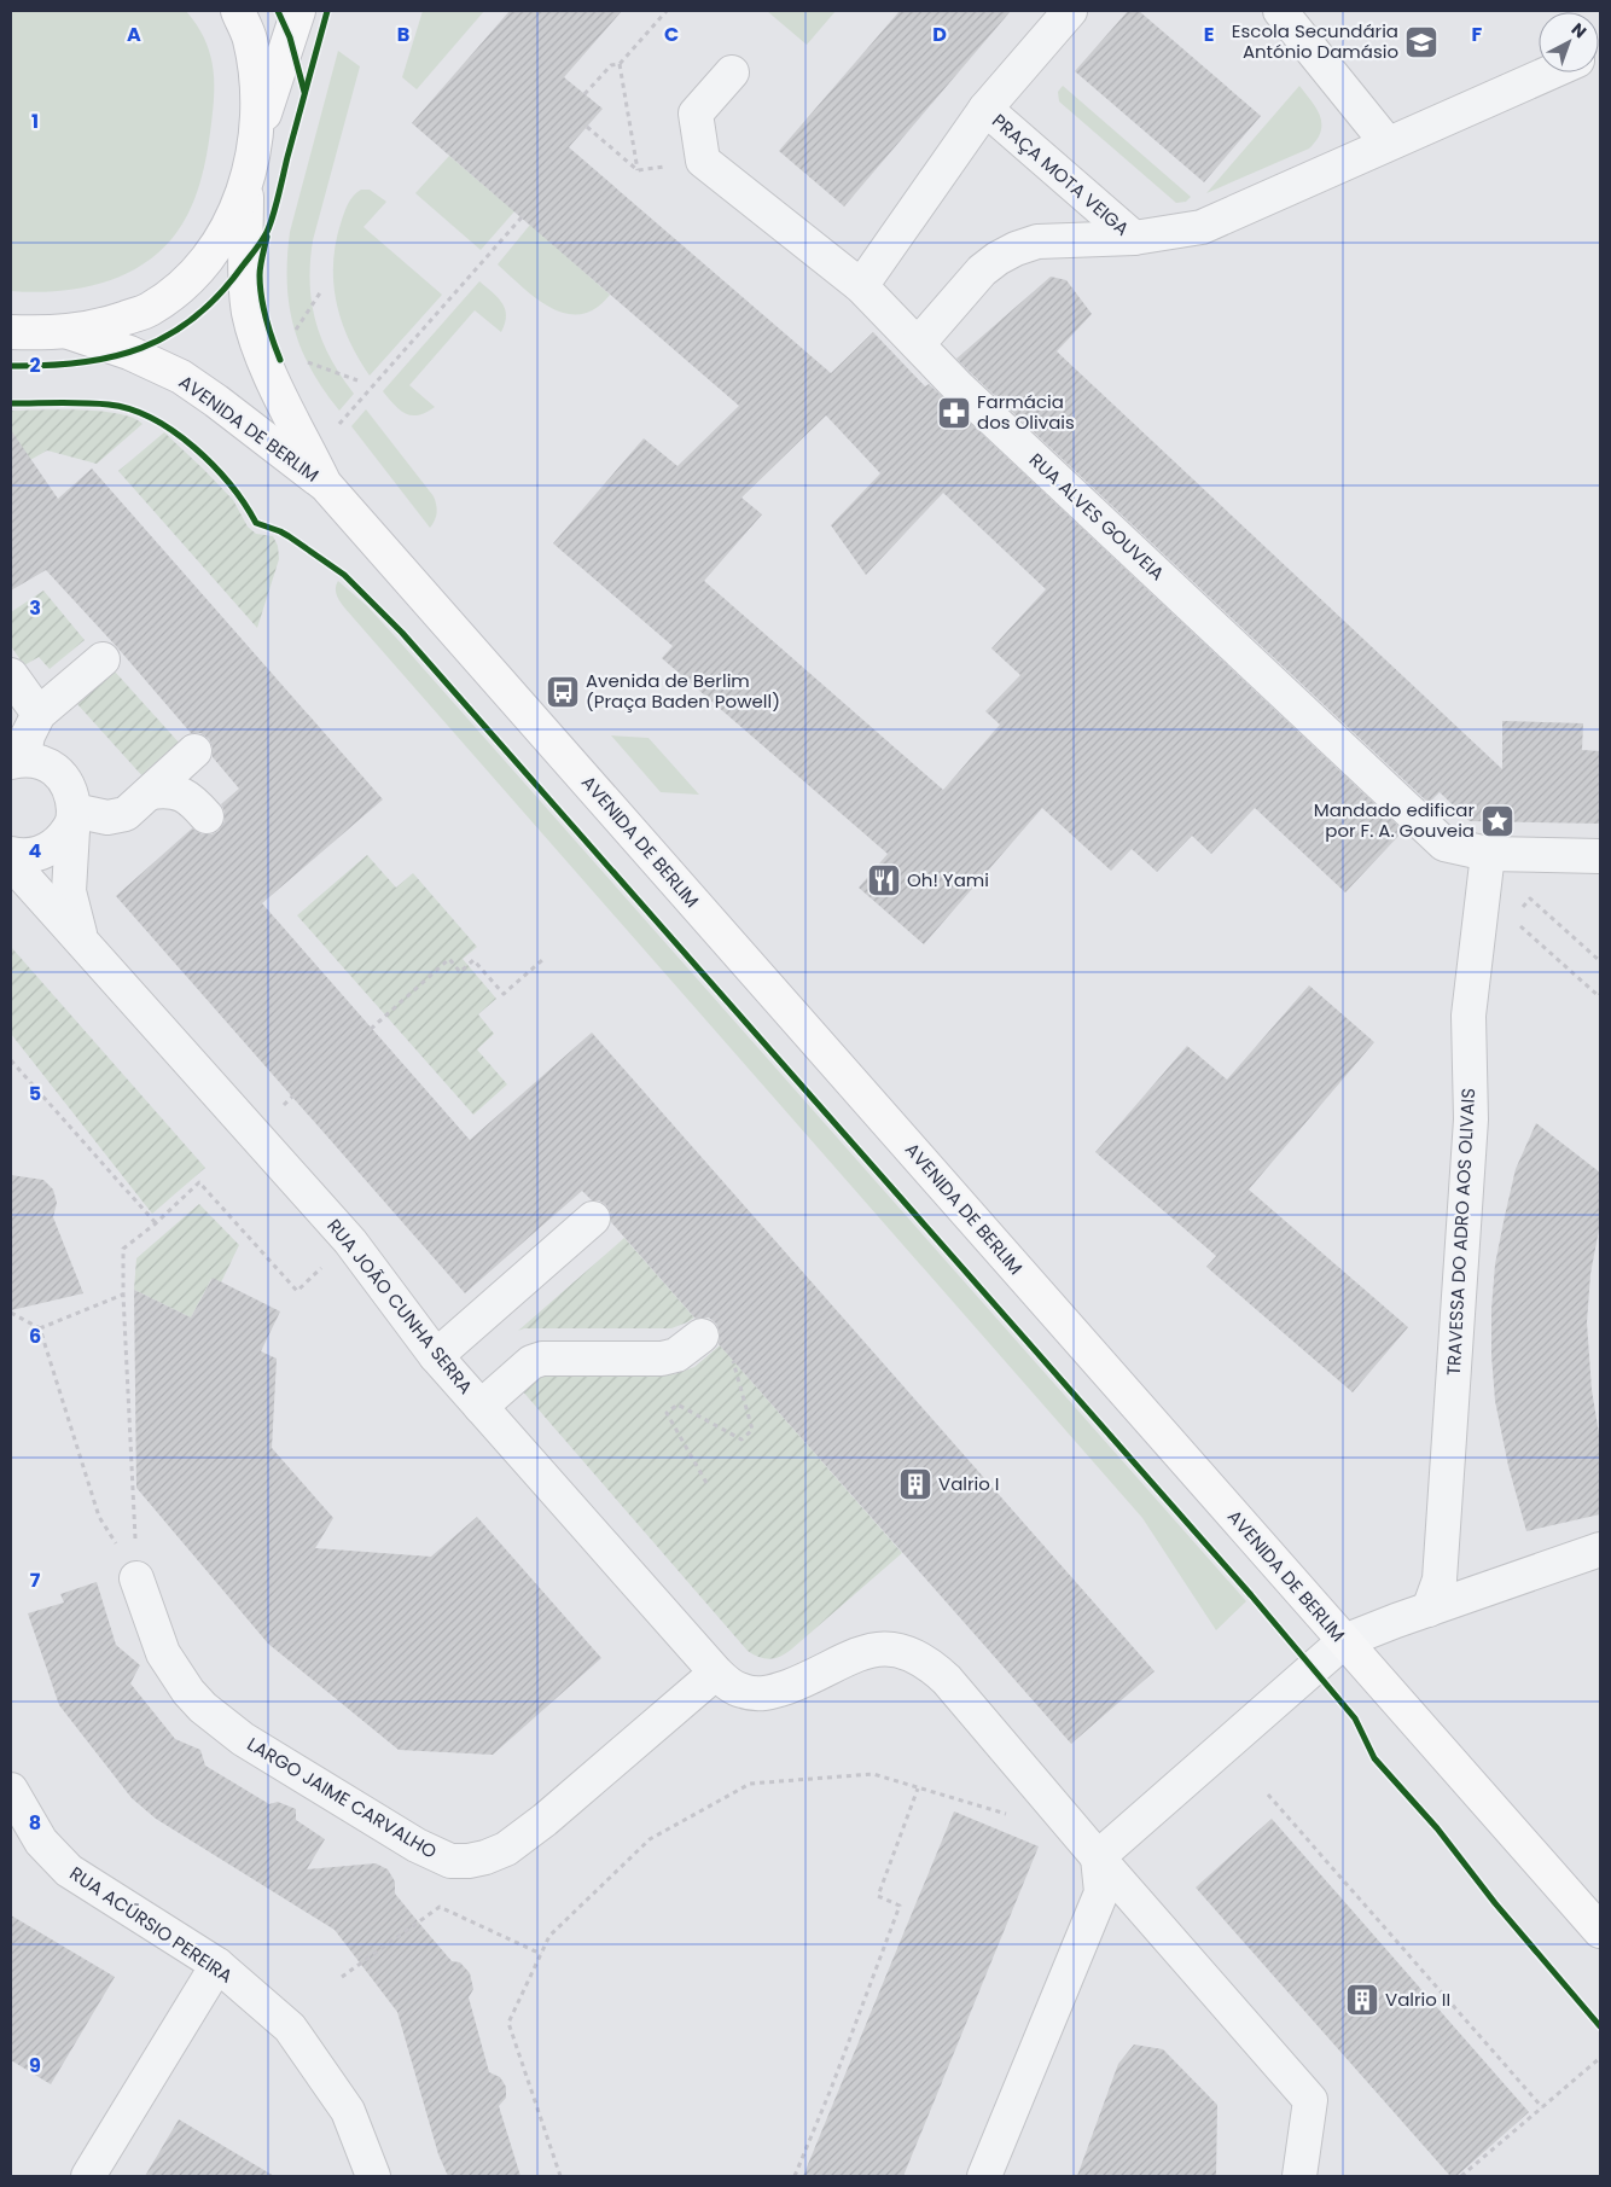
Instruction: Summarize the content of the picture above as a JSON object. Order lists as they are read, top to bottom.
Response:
{
  "streets": {
    "main road": ["AVENIDA DE BERLIM"],
    "street": [
      "PRAÇA MOTA VEIGA",
      "RUA ALVES GOUVEIA",
      "TRAVESSA DO ADRO AOS OLIVAIS",
      "RUA JOÃO CUNHA SERRA",
      "LARGO JAIME CARVALHO",
      "RUA ACÚRSIO PEREIRA"
    ]
  },
  "crossings": [
    ["PRAÇA MOTA VEIGA", "RUA ALVES GOUVEIA"],
    ["RUA ALVES GOUVEIA", "TRAVESSA DO ADRO AOS OLIVAIS"],
    ["RUA JOÃO CUNHA SERRA", "LARGO JAIME CARVALHO"]
  ],
  "places": {
    "school or university": ["Escola Secundária António Damásio"],
    "pharmacy": ["Farmácia dos Olivais"],
    "bus stop": ["Avenida de Berlim (Praça Baden Powell)"],
    "place": ["Mandado edificar por F. A. Gouveia"],
    "restaurant": ["Oh! Yami"],
    "building": ["Valrio I", "Valrio II"]
  },
  "north": "top right",
  "grid": {
    "columns": [
      "A",
      "B",
      "C",
      "D",
      "E",
      "F"
    ],
    "rows": [
      "1",
      "2",
      "3",
      "4",
      "5",
      "6",
      "7",
      "8",
      "9"
    ]
  }
}
